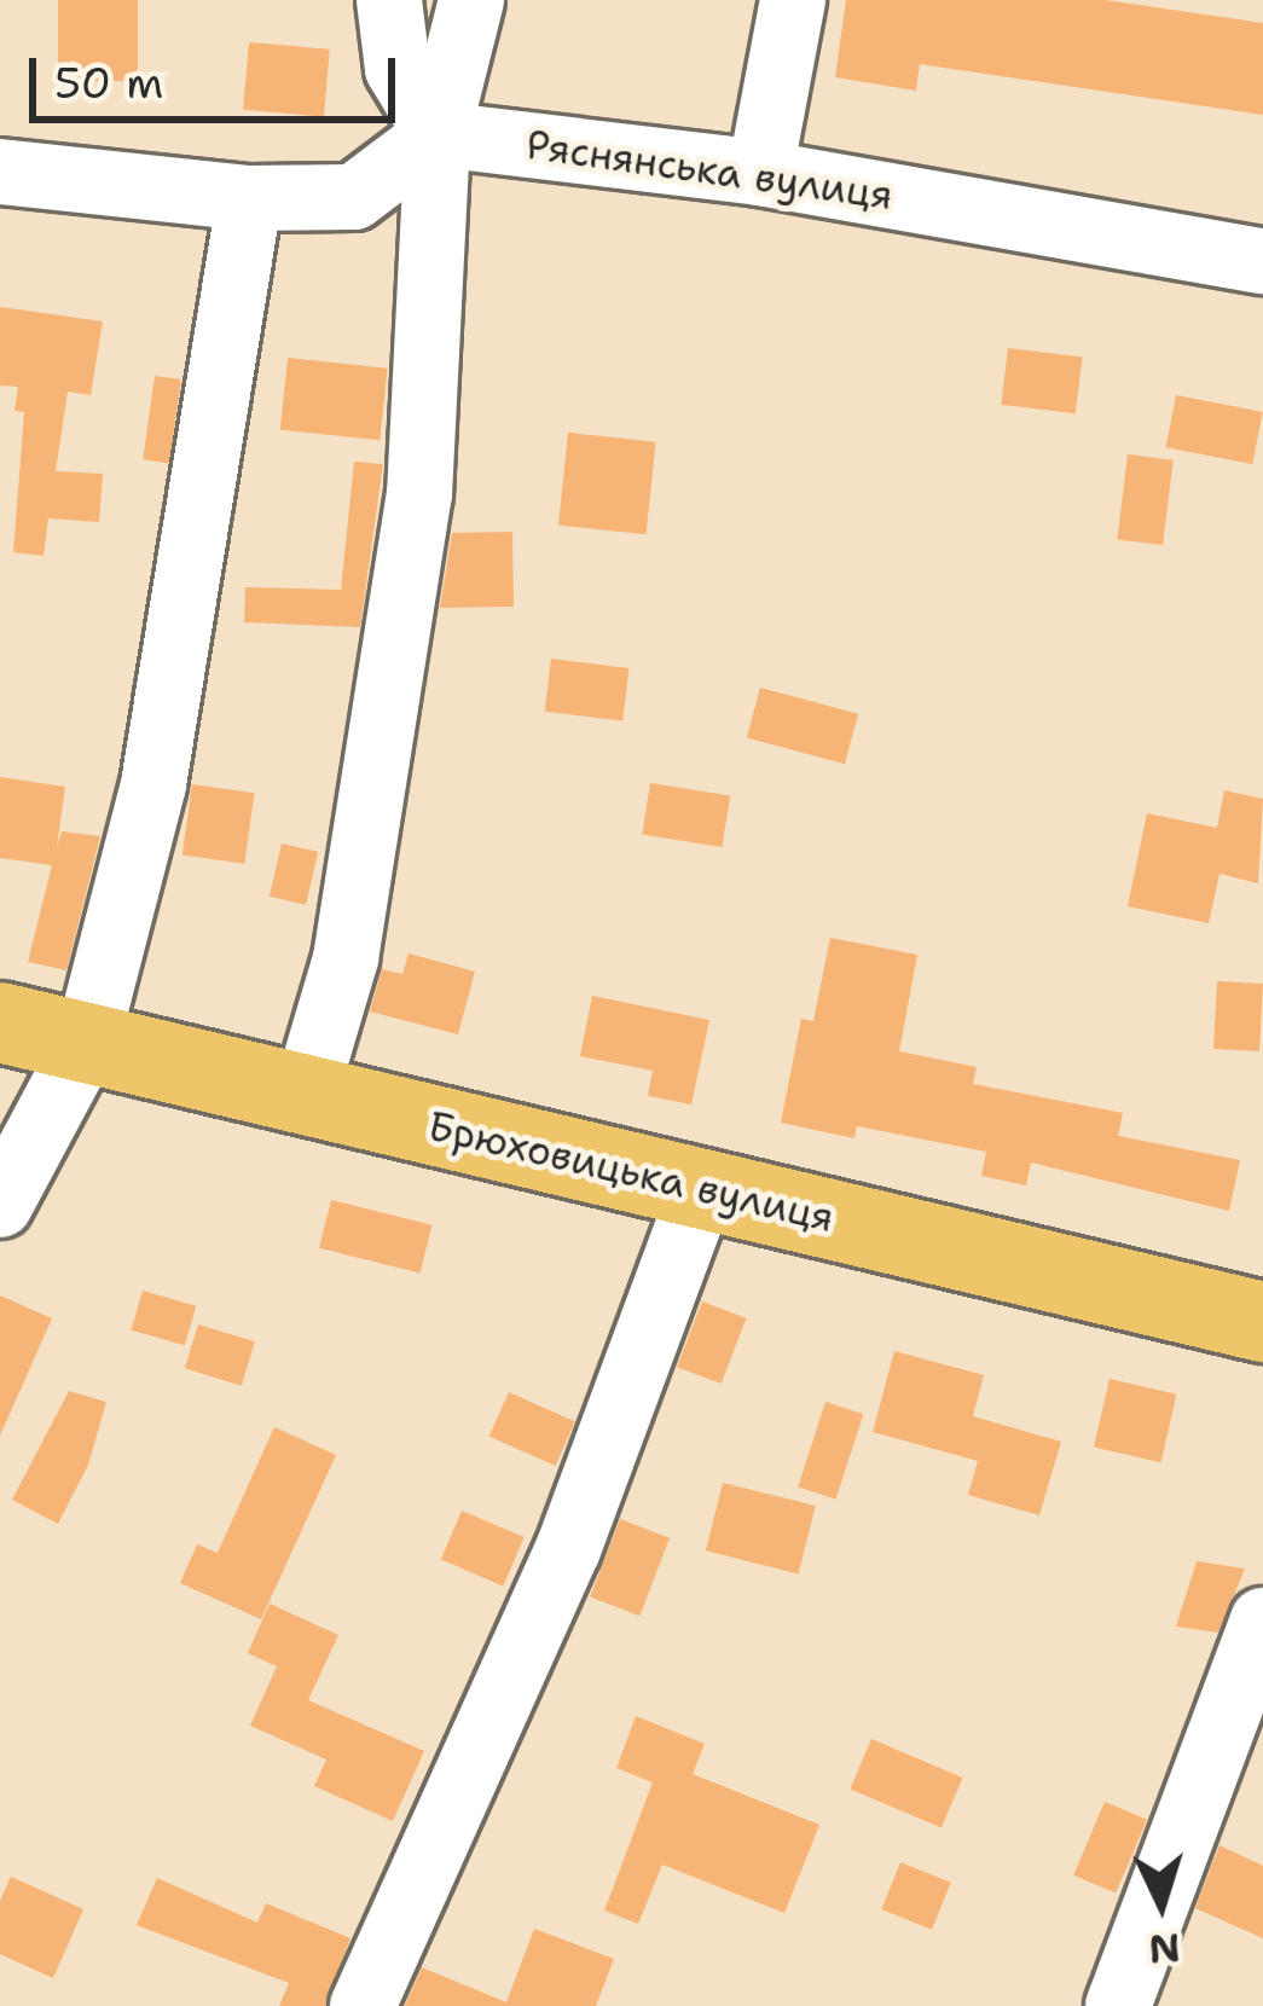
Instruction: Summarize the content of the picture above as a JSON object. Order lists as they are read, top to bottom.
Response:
{
  "streets": {
    "main road": ["Брюховицька вулиця"],
    "street": ["Ряснянська вулиця"]
  },
  "scale_bar": "50 m",
  "north": "bottom"
}
